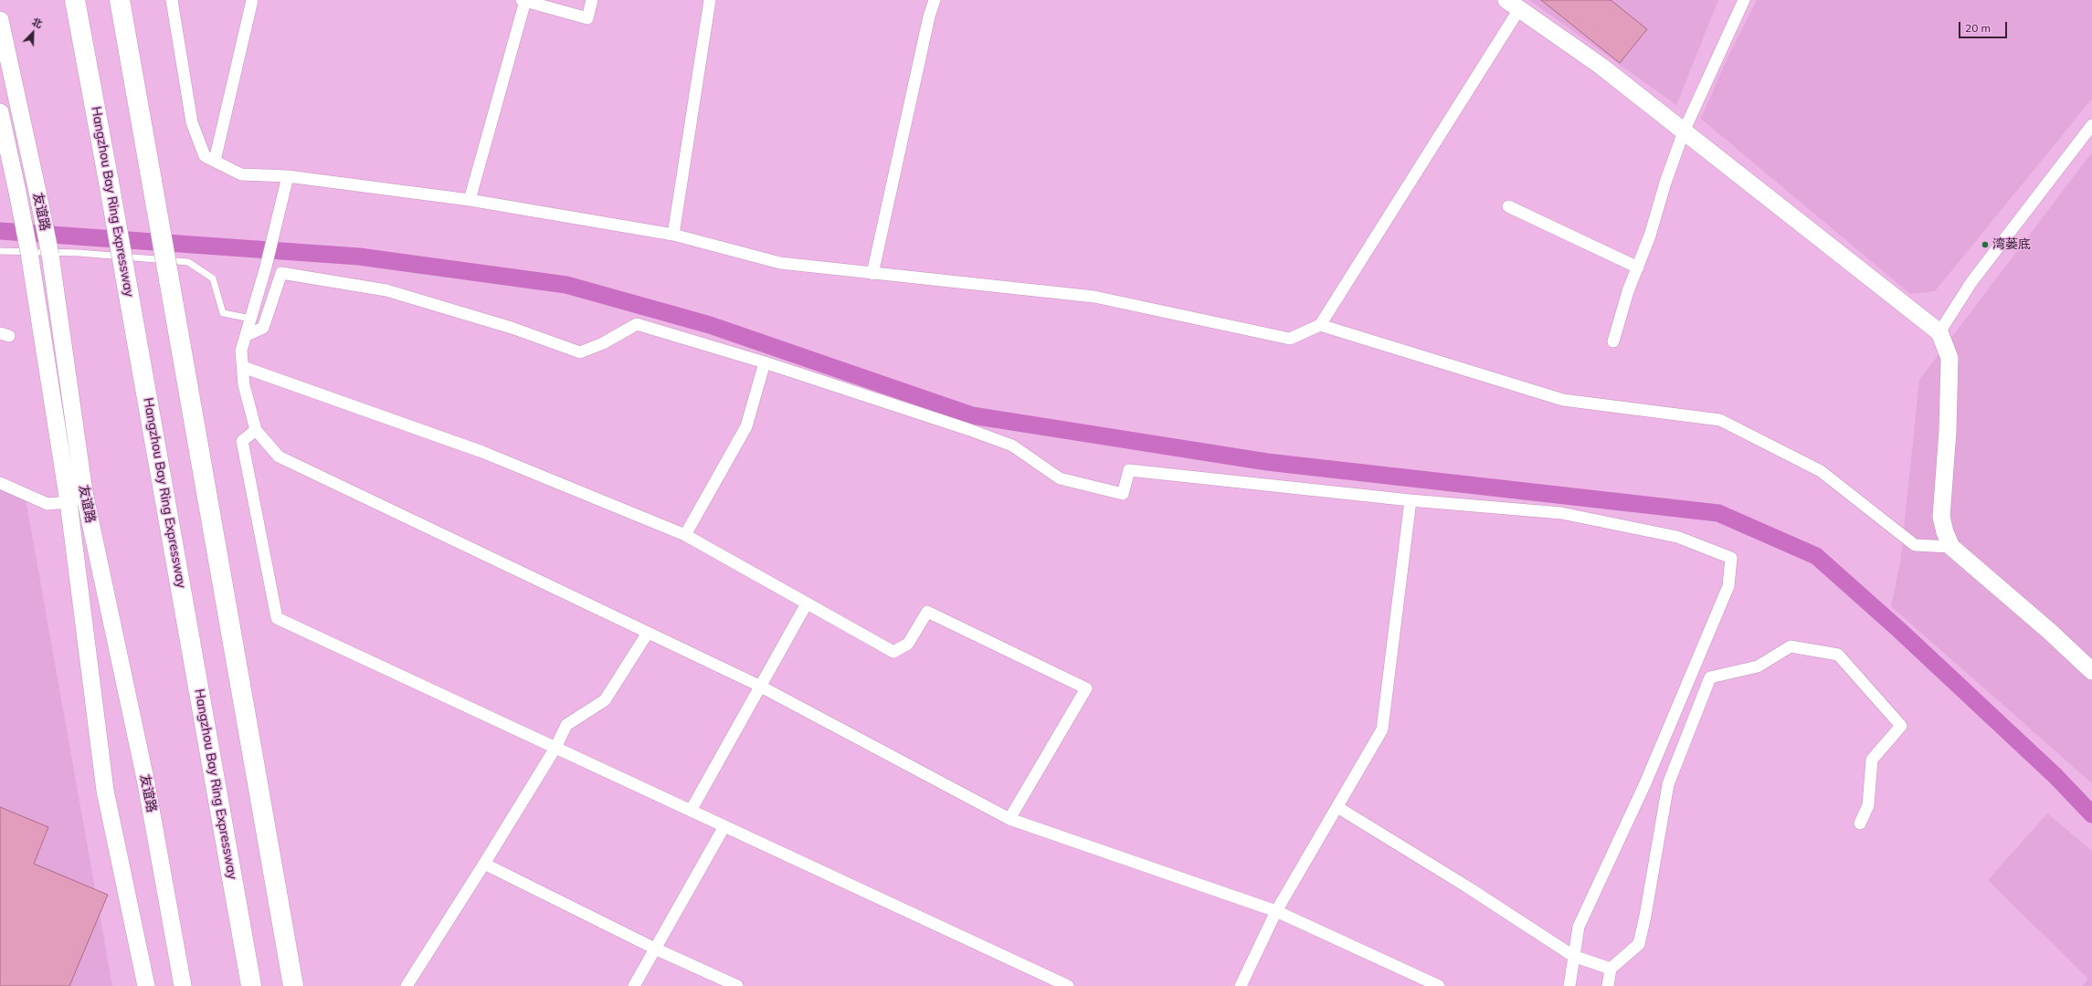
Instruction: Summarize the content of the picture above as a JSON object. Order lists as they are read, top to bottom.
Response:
{
  "streets": {
    "highway": ["Hangzhou Bay Ring Expressway"],
    "main road": ["友谊路"]
  },
  "places": ["湾蒌底"],
  "scale_bar": "20 m",
  "north": "top right"
}
